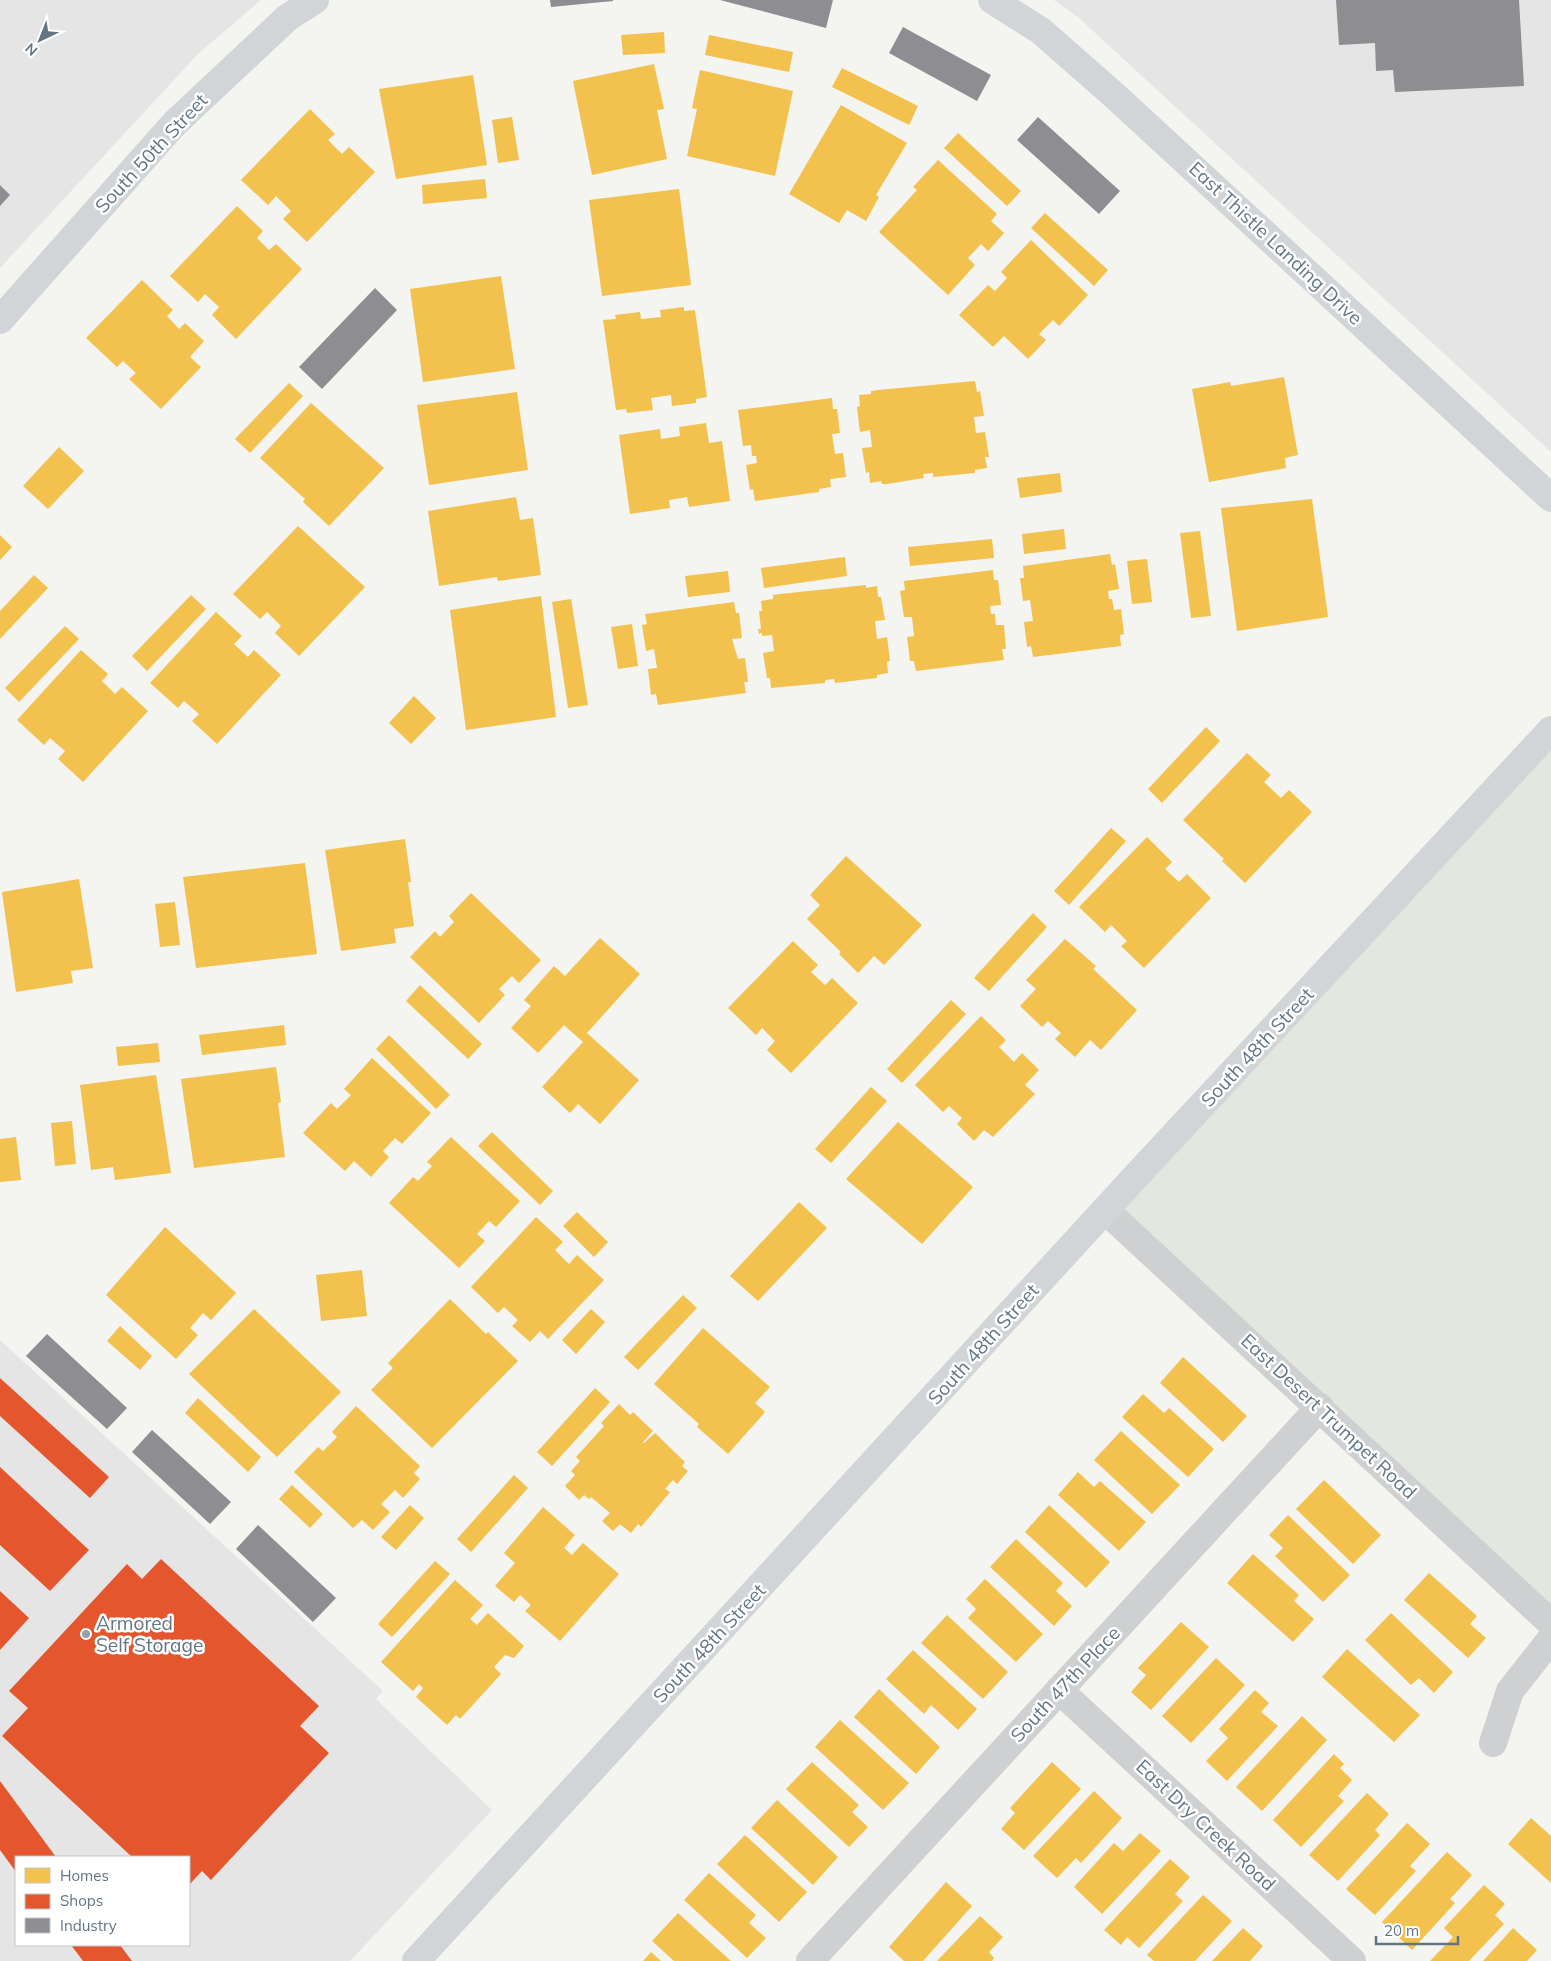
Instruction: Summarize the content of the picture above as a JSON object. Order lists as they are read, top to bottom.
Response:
{
  "streets": {
    "main road": ["South 50th Street", "East Thistle Landing Drive", "South 48th Street"],
    "street": ["East Desert Trumpet Road", "South 47th Place", "East Dry Creek Road"]
  },
  "crossings": [
    ["South 48th Street", "East Desert Trumpet Road"],
    ["East Desert Trumpet Road", "South 47th Place"],
    ["South 47th Place", "East Dry Creek Road"]
  ],
  "places": ["Armored Self Storage"],
  "legend": ["Homes", "Shops", "Industry"],
  "scale_bar": "20 m",
  "north": "bottom left"
}
